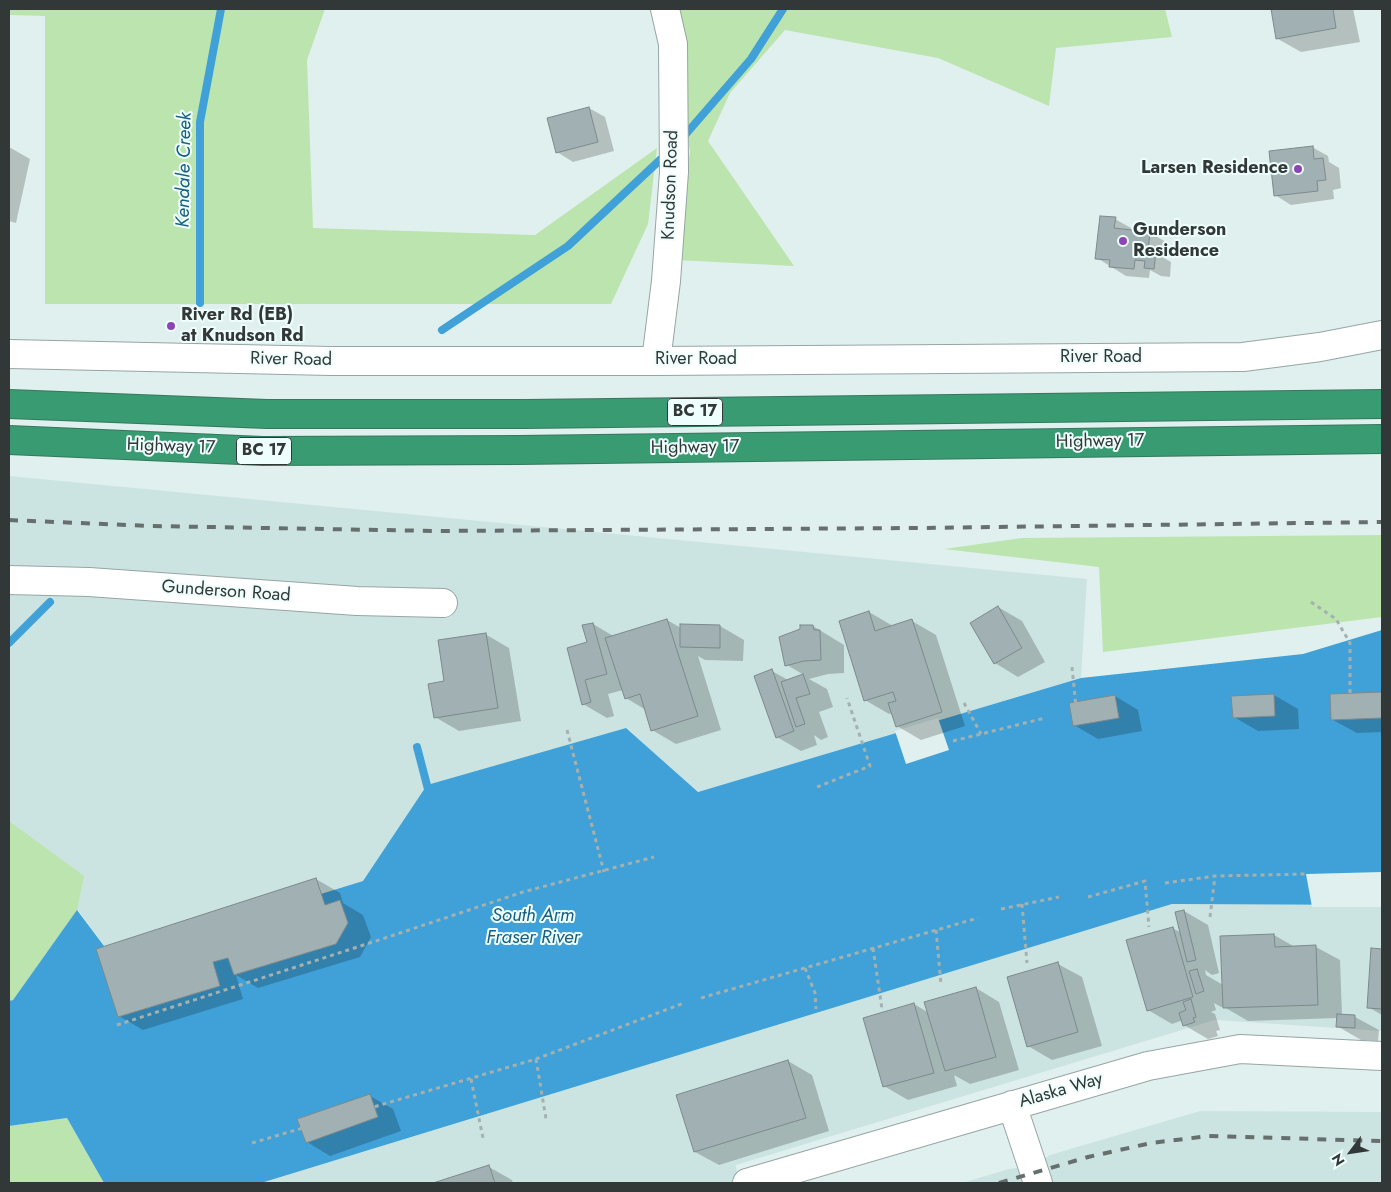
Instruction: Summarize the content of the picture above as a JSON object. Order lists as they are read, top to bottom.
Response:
{
  "streets": {
    "highway": ["BC 17", "Highway 17"],
    "street": [
      "Knudson Road",
      "River Road",
      "Gunderson Road",
      "Alaska Way"
    ]
  },
  "crossings": [
    ["Knudson Road", "River Road"]
  ],
  "water": ["Kendale Creek", "South Arm Fraser River"],
  "places": ["Larsen Residence", "Gunderson Residence", "River Rd (EB) at Knudson Rd"],
  "north": "bottom left"
}
